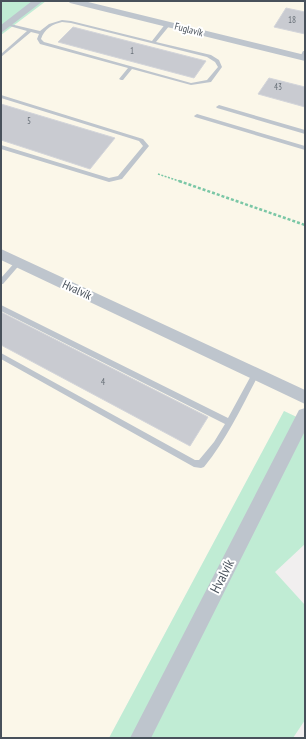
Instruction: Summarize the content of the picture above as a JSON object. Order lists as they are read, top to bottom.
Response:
{
  "streets": {
    "street": ["Fuglavík", "Hvalvík"]
  },
  "house_numbers": [
    "18",
    "1",
    "43",
    "5",
    "4"
  ]
}
